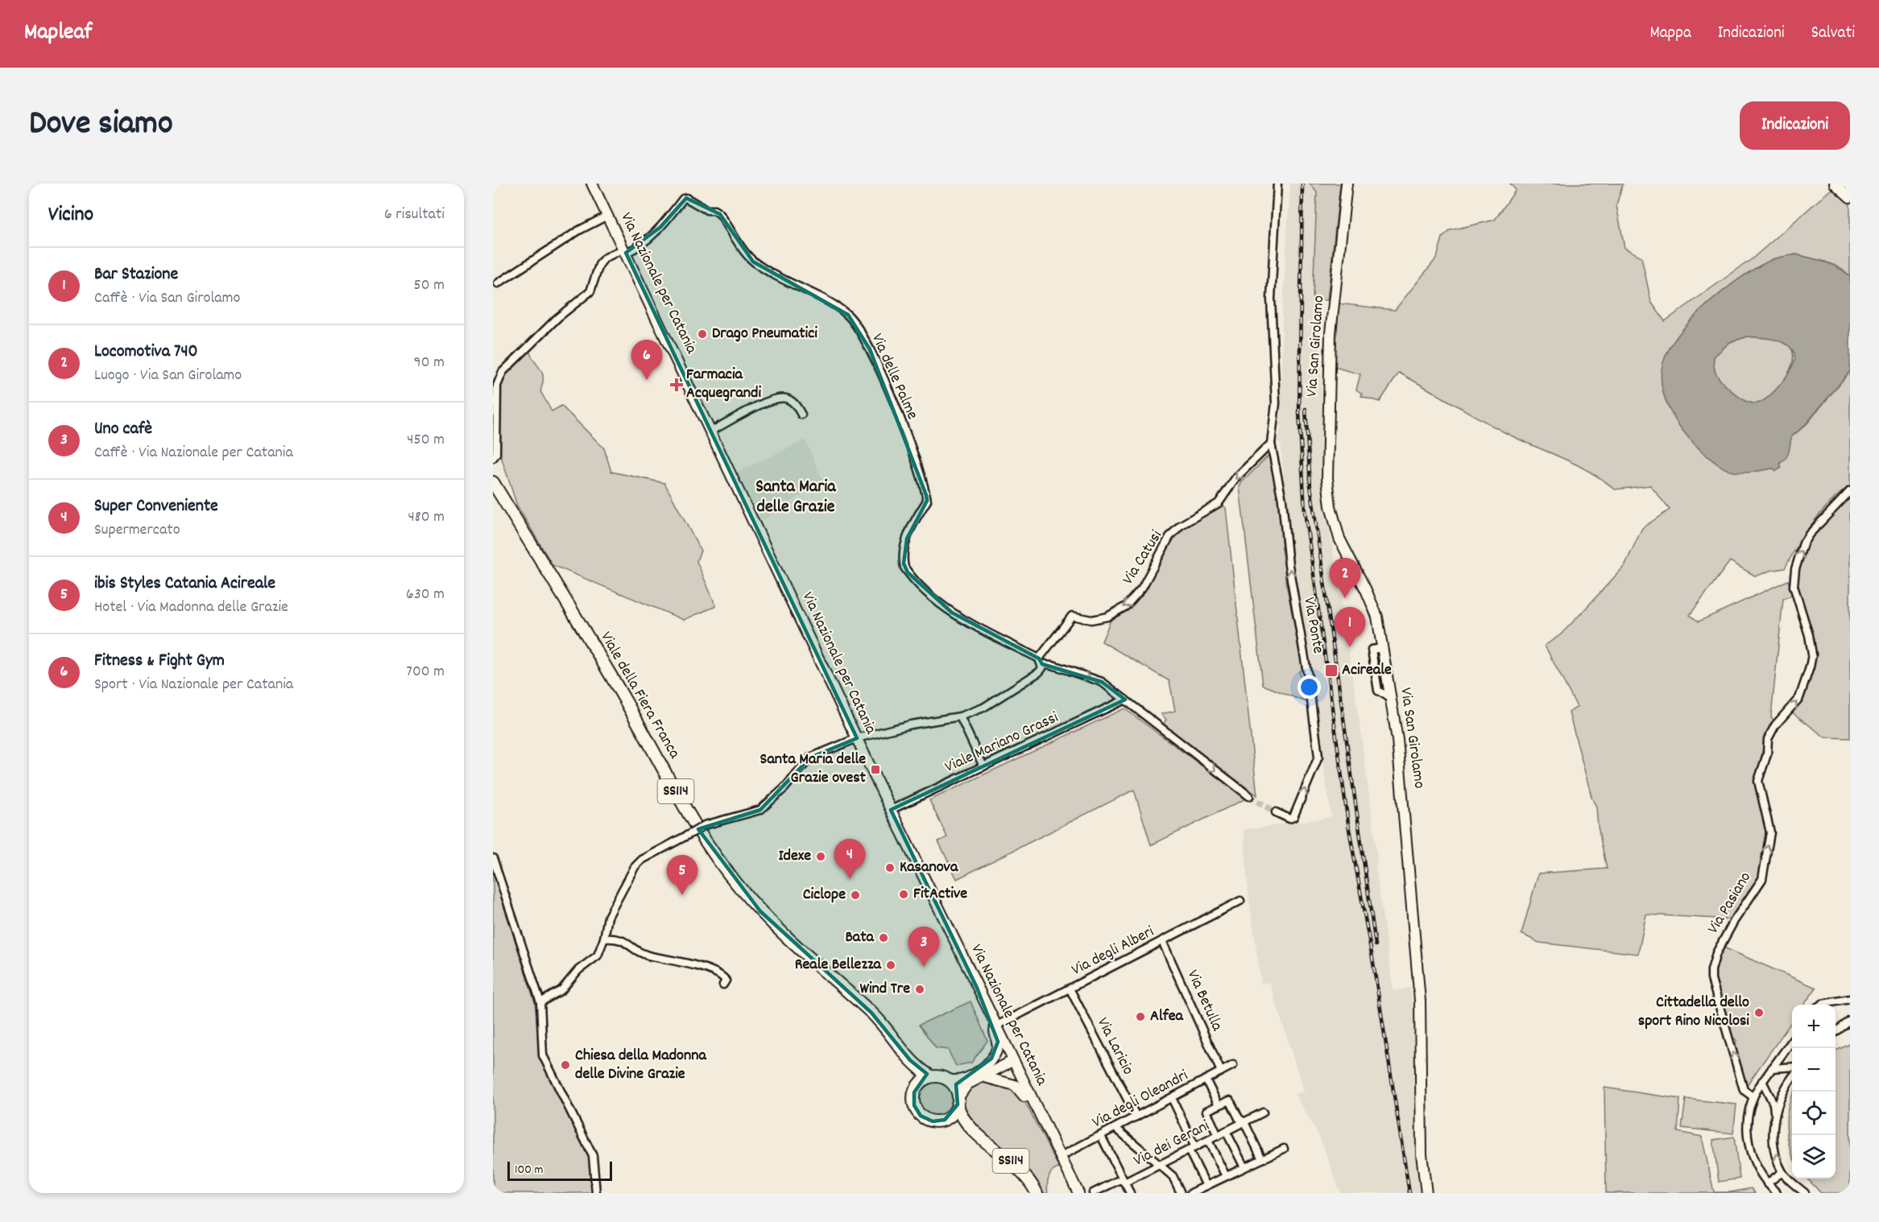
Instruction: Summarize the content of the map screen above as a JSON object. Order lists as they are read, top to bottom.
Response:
{
  "streets": {
    "main road": ["Viale della Fiera Franca", "SS114"],
    "street": [
      "Via Nazionale per Catania",
      "Via San Girolamo",
      "Via delle Palme",
      "Via Catusi",
      "Via Ponte",
      "Viale Mariano Grassi",
      "Via Pasiano",
      "Via degli Alberi",
      "Via Betulla",
      "Via Laricio",
      "Via degli Oleandri",
      "Via dei Gerani"
    ]
  },
  "crossings": [
    ["Via Nazionale per Catania", "Via delle Palme"],
    ["Via Nazionale per Catania", "Via Catusi"],
    ["Via Nazionale per Catania", "Viale Mariano Grassi"],
    ["Via Nazionale per Catania", "Via degli Alberi"],
    ["Via Nazionale per Catania", "Via degli Oleandri"],
    ["Via delle Palme", "Via Catusi"],
    ["Via Catusi", "Via Ponte"],
    ["Via degli Alberi", "Via Betulla"],
    ["Via degli Alberi", "Via Laricio"],
    ["Via Betulla", "Via degli Oleandri"],
    ["Via Laricio", "Via degli Oleandri"]
  ],
  "one_way": ["Via Ponte", "Via Pasiano"],
  "districts": ["Santa Maria delle Grazie"],
  "places": {
    "other": [
      "Drago Pneumatici",
      "Idexe",
      "Kasanova",
      "FitActive",
      "Ciclope",
      "Bata",
      "Reale Bellezza",
      "Wind Tre",
      "Cittadella dello sport Rino Nicolosi",
      "Alfea",
      "Chiesa della Madonna delle Divine Grazie"
    ],
    "health": ["Farmacia Acquegrandi"],
    "transit": ["Acireale", "Santa Maria delle Grazie ovest"]
  },
  "scale_bar": "100 m",
  "page": {
    "header": "Mapleaf",
    "nav": ["Mappa", "Indicazioni", "Salvati"],
    "title": "Dove siamo",
    "buttons": "Indicazioni",
    "heading": ["Vicino", "6 risultati"],
    "list": [
      {
        "mark": "1",
        "name": "Bar Stazione",
        "note": "Caffè · Via San Girolamo",
        "value": "50 m"
      },
      {
        "mark": "2",
        "name": "Locomotiva 740",
        "note": "Luogo · Via San Girolamo",
        "value": "90 m"
      },
      {
        "mark": "3",
        "name": "Uno cafè",
        "note": "Caffè · Via Nazionale per Catania",
        "value": "450 m"
      },
      {
        "mark": "4",
        "name": "Super Conveniente",
        "note": "Supermercato",
        "value": "480 m"
      },
      {
        "mark": "5",
        "name": "ibis Styles Catania Acireale",
        "note": "Hotel · Via Madonna delle Grazie",
        "value": "630 m"
      },
      {
        "mark": "6",
        "name": "Fitness & Fight Gym",
        "note": "Sport · Via Nazionale per Catania",
        "value": "700 m"
      }
    ],
    "pins": [
      "6",
      "2",
      "1",
      "4",
      "5",
      "3"
    ],
    "map_buttons": ["+", "−"],
    "scale": "100 m"
  }
}
